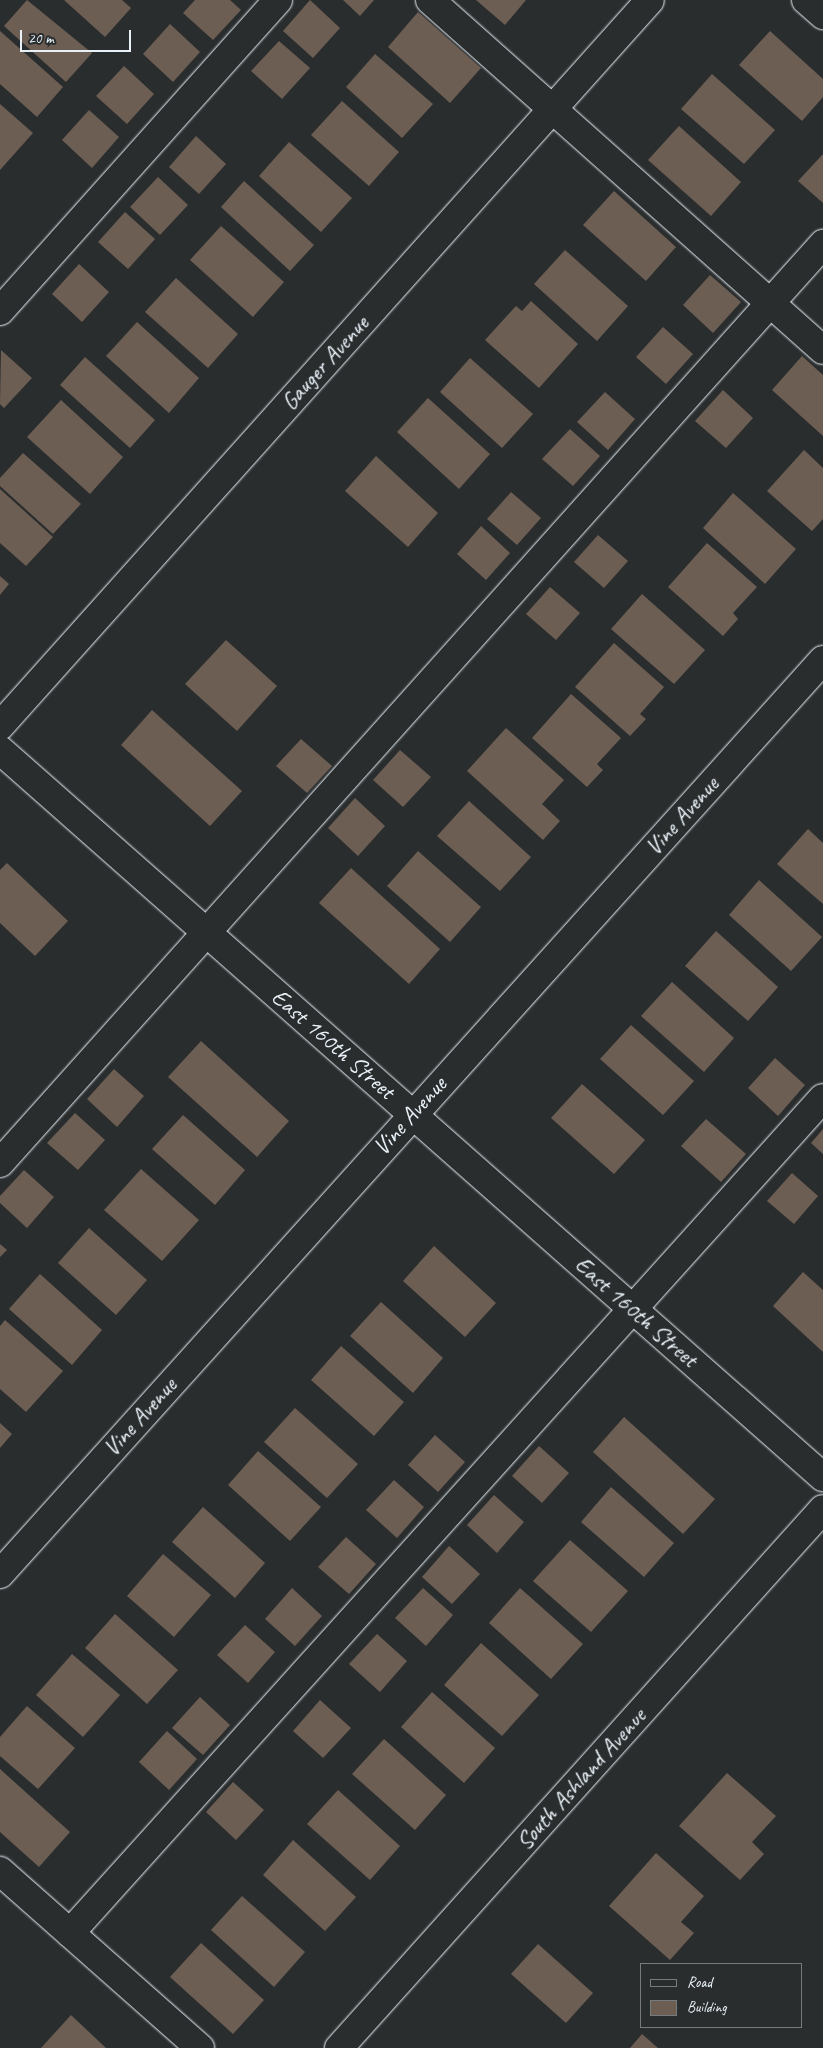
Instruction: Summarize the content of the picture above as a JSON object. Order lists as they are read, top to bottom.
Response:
{
  "streets": {
    "street": [
      "Gauger Avenue",
      "Vine Avenue",
      "East 160th Street",
      "South Ashland Avenue"
    ]
  },
  "crossings": [
    ["Vine Avenue", "East 160th Street"]
  ],
  "legend": ["Road", "Building"],
  "scale_bar": "20 m"
}
